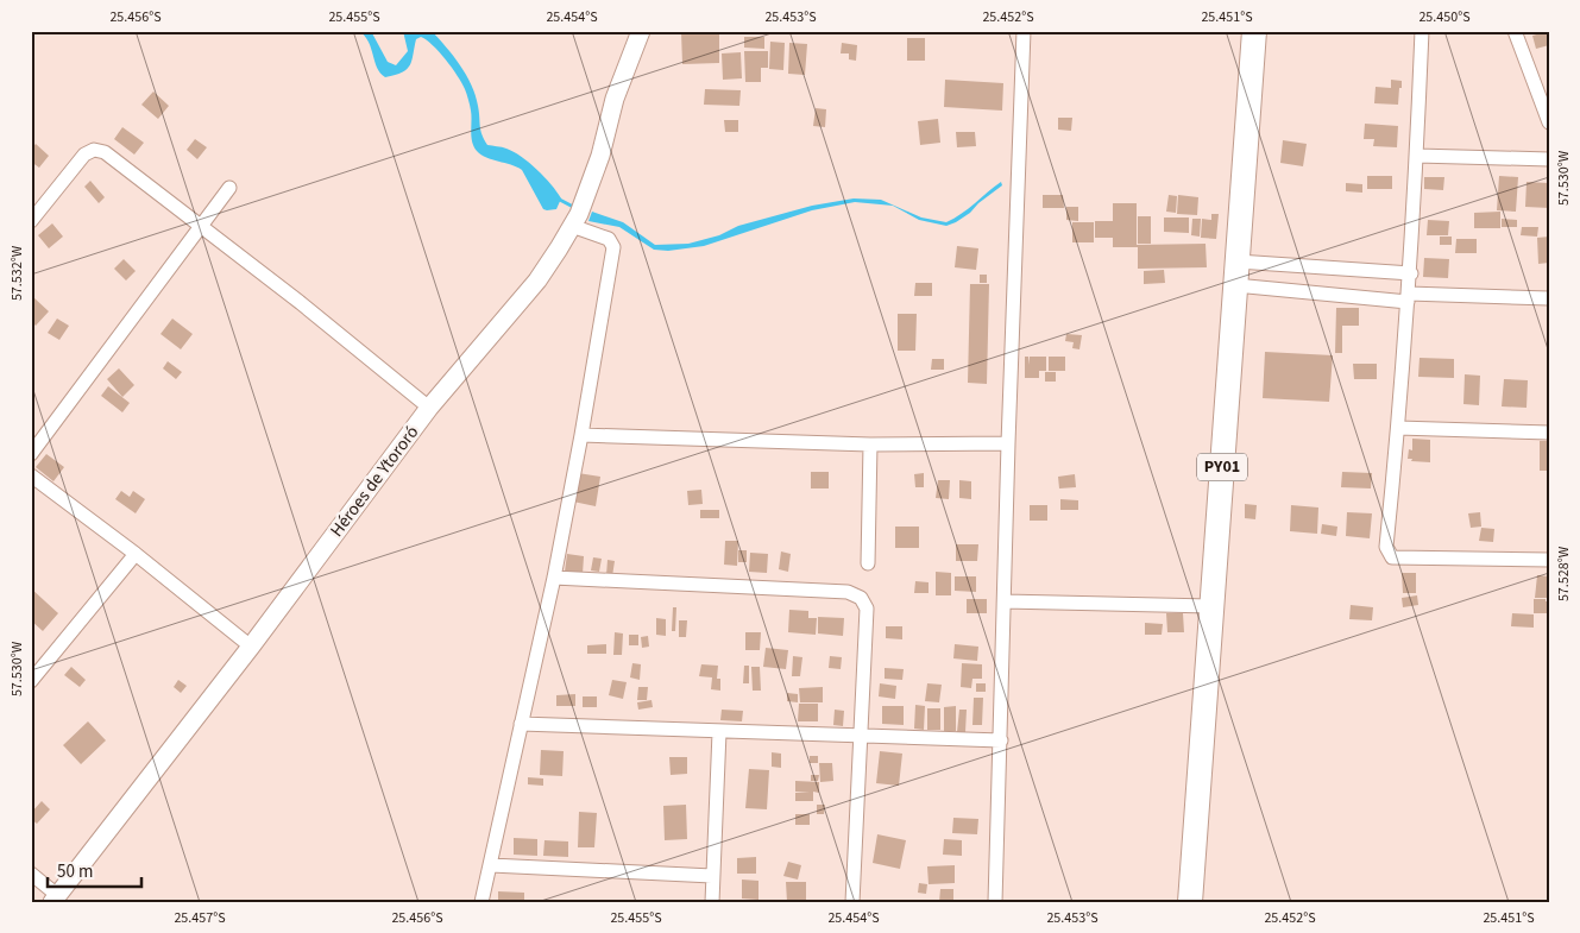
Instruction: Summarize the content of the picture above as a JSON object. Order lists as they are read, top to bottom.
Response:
{
  "streets": {
    "highway": ["PY01"],
    "main road": ["Héroes de Ytororó"]
  },
  "scale_bar": "50 m",
  "coordinates": [
    "25.456°S",
    "25.455°S",
    "25.454°S",
    "25.453°S",
    "25.452°S",
    "25.451°S",
    "25.450°S",
    "57.530°W",
    "57.532°W",
    "57.528°W",
    "25.457°S"
  ]
}
